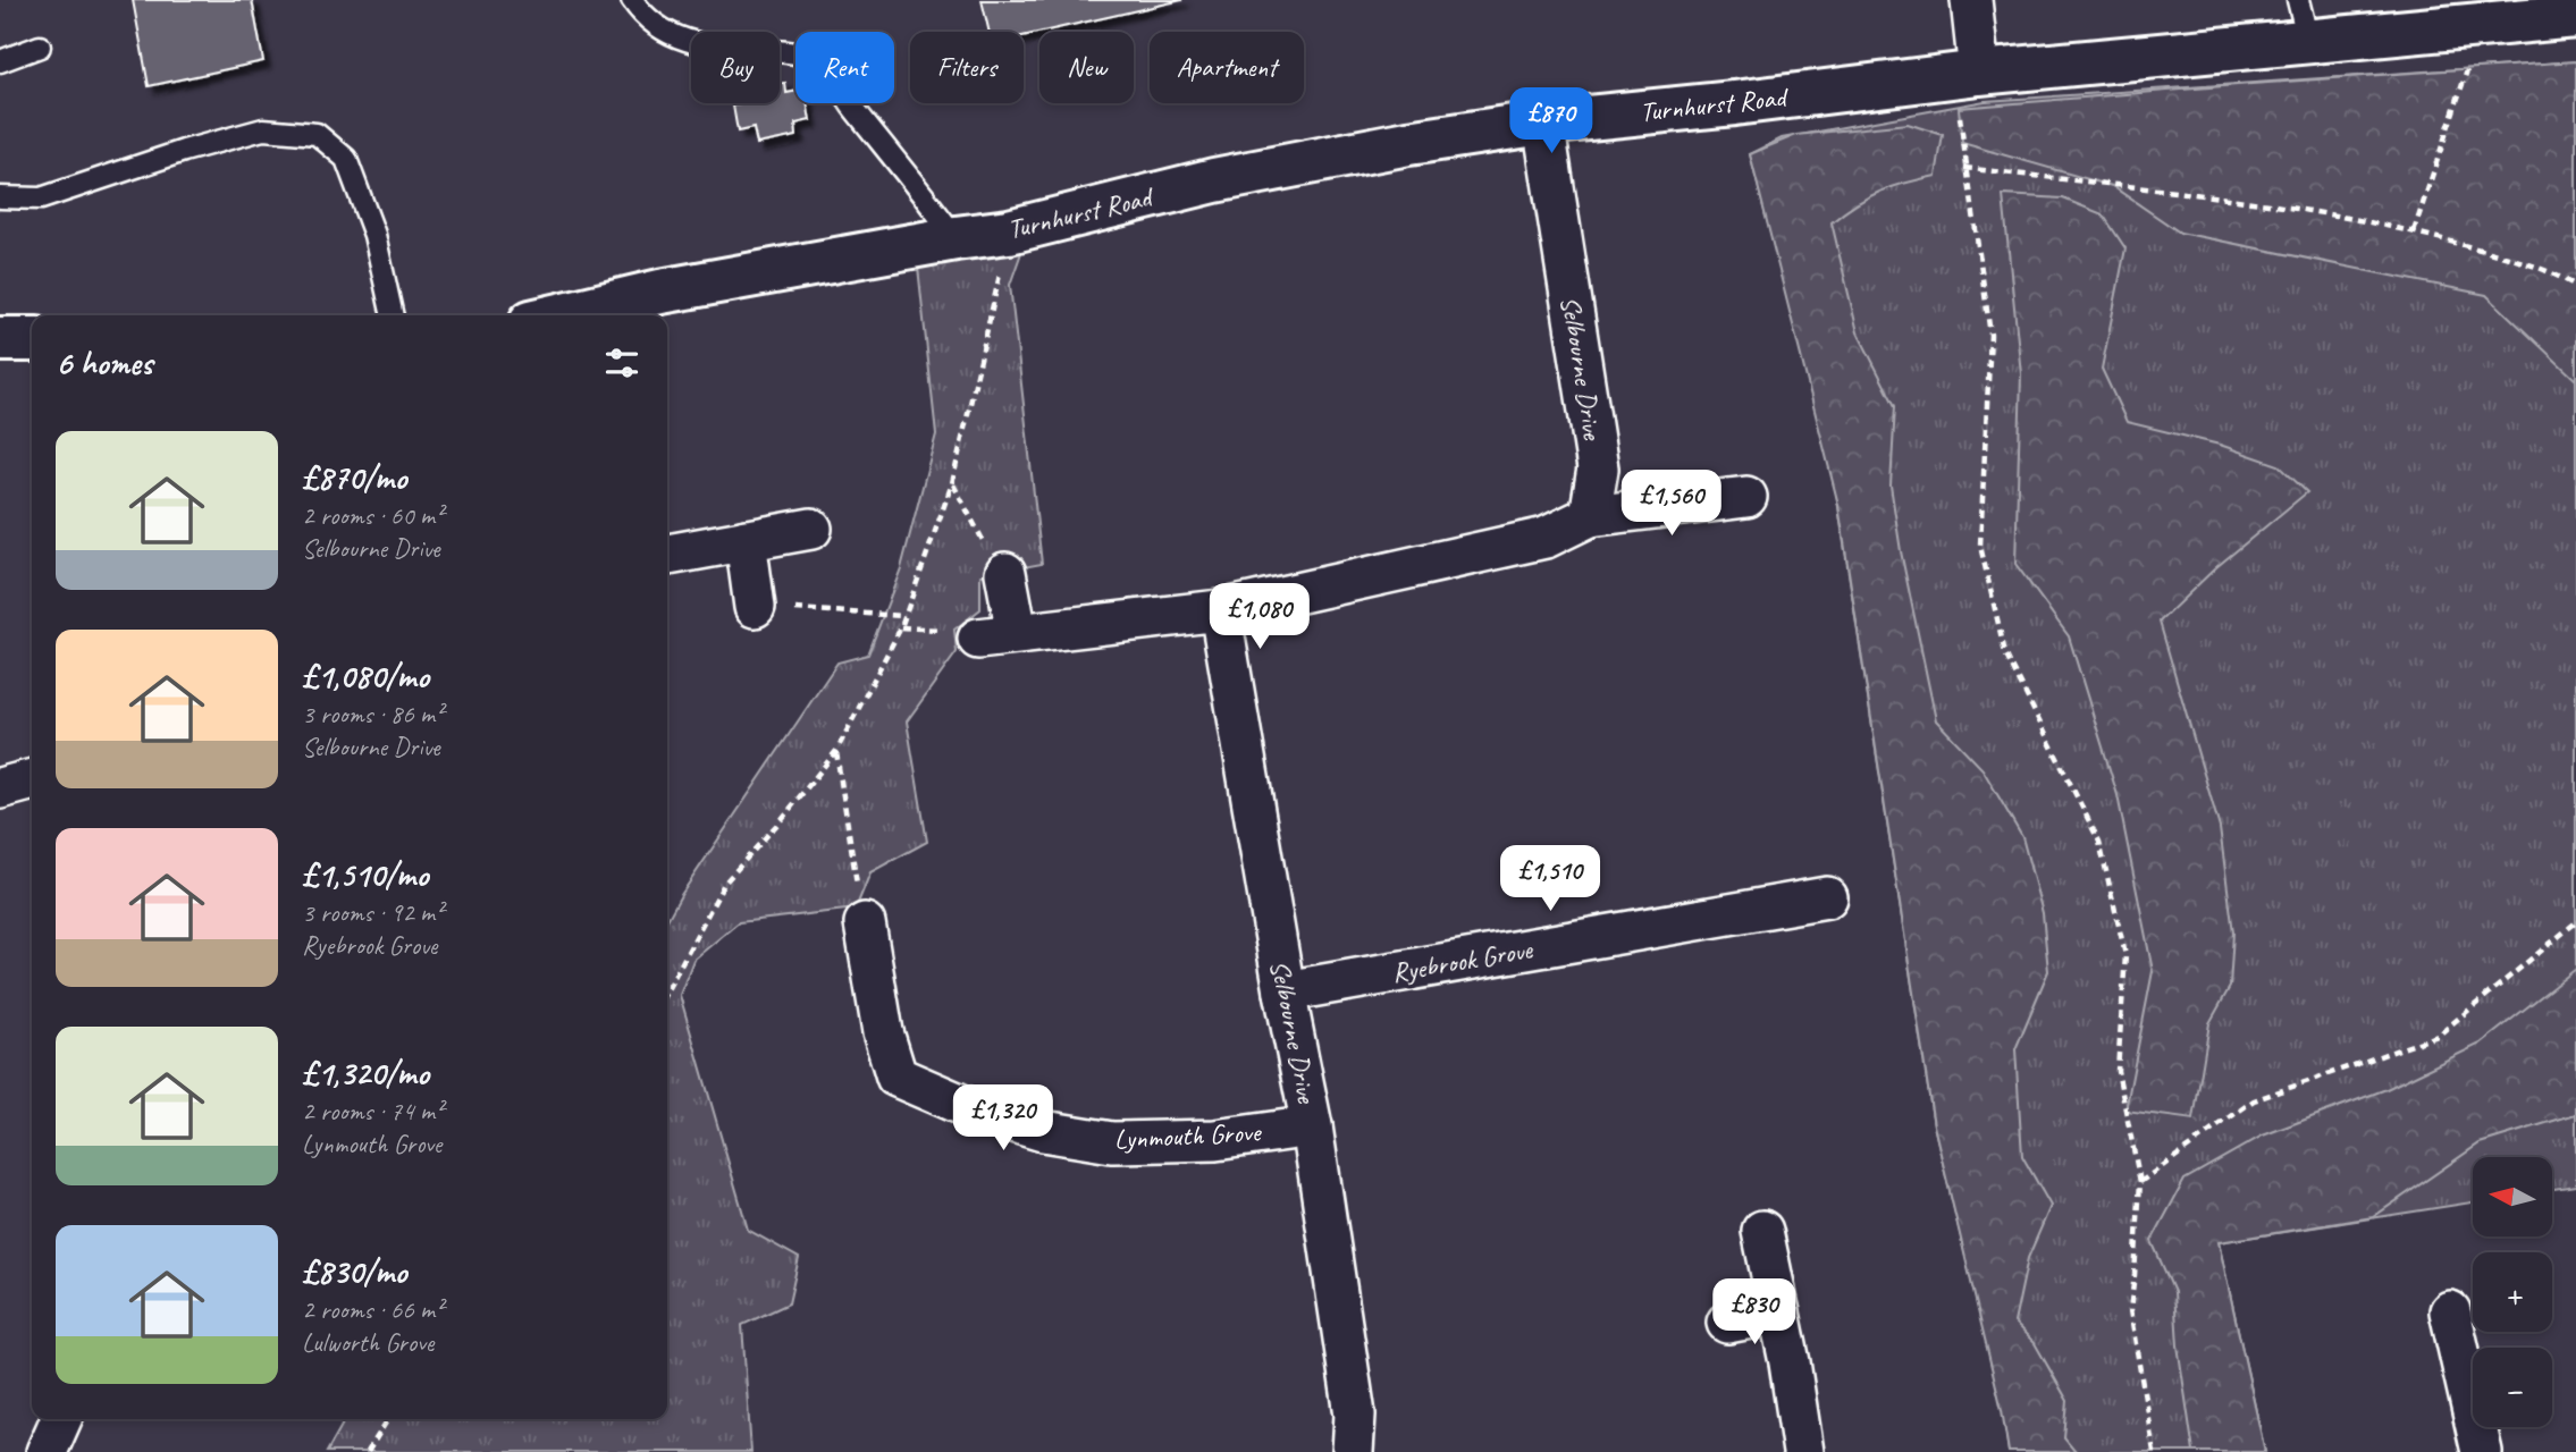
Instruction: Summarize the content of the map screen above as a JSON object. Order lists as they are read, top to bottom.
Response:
{
  "streets": {
    "street": [
      "Turnhurst Road",
      "Selbourne Drive",
      "Ryebrook Grove",
      "Lynmouth Grove"
    ]
  },
  "crossings": [
    ["Turnhurst Road", "Selbourne Drive"],
    ["Selbourne Drive", "Ryebrook Grove"],
    ["Selbourne Drive", "Lynmouth Grove"]
  ],
  "north": "left",
  "page": {
    "chip": [
      "Buy",
      "Rent",
      "Filters",
      "New",
      "Apartment"
    ],
    "price": [
      "£870",
      "£1,560",
      "£1,080",
      "£1,510",
      "£1,320",
      "£830"
    ],
    "heading": "6 homes",
    "list": [
      {
        "name": "£870/mo",
        "note": "2 rooms · 60 m² · Selbourne Drive"
      },
      {
        "name": "£1,080/mo",
        "note": "3 rooms · 86 m² · Selbourne Drive"
      },
      {
        "name": "£1,510/mo",
        "note": "3 rooms · 92 m² · Ryebrook Grove"
      },
      {
        "name": "£1,320/mo",
        "note": "2 rooms · 74 m² · Lynmouth Grove"
      },
      {
        "name": "£830/mo",
        "note": "2 rooms · 66 m² · Lulworth Grove"
      }
    ],
    "map_buttons": ["+", "−"]
  }
}
